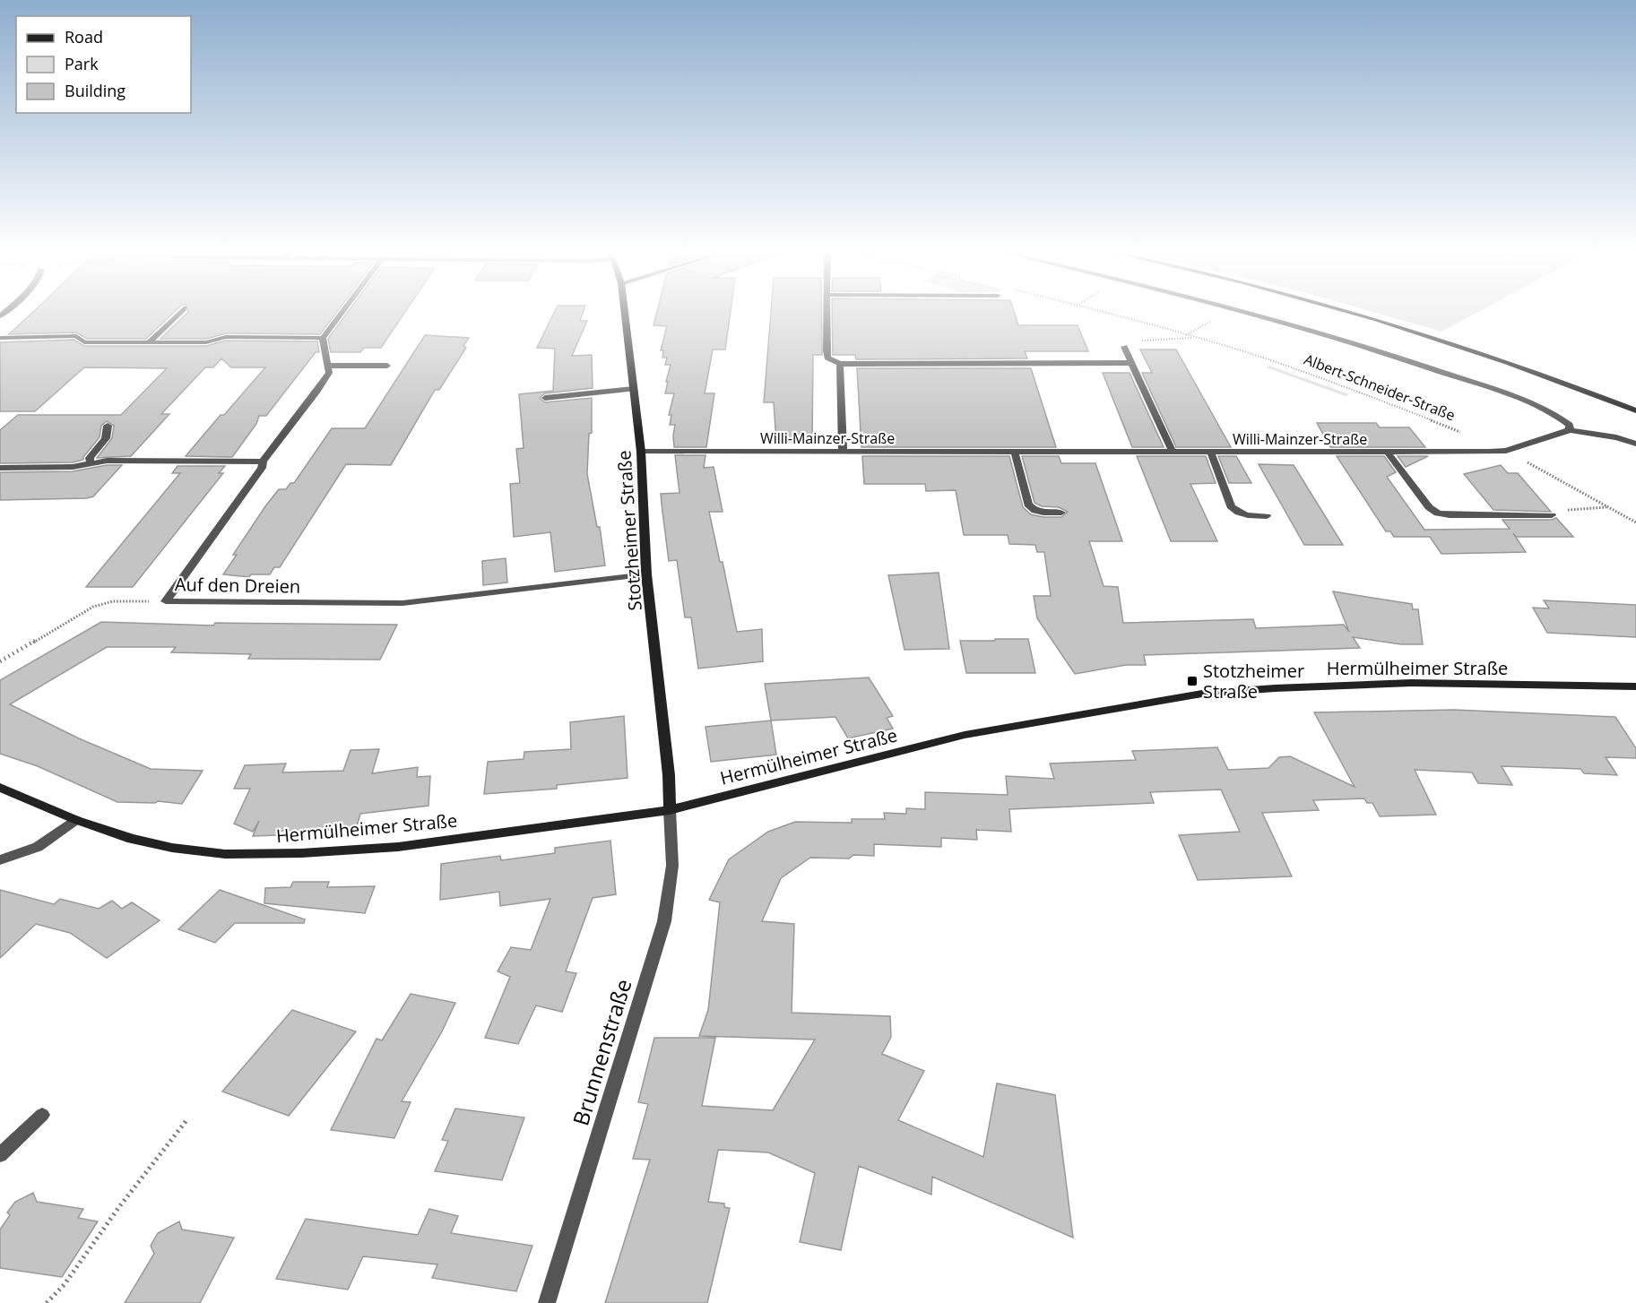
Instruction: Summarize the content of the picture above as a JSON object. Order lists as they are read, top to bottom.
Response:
{
  "streets": {
    "street": [
      "Albert-Schneider-Straße",
      "Willi-Mainzer-Straße",
      "Stotzheimer Straße",
      "Auf den Dreien",
      "Hermülheimer Straße",
      "Brunnenstraße"
    ]
  },
  "crossings": [
    ["Albert-Schneider-Straße", "Willi-Mainzer-Straße"],
    ["Willi-Mainzer-Straße", "Stotzheimer Straße"],
    ["Stotzheimer Straße", "Auf den Dreien"],
    ["Stotzheimer Straße", "Hermülheimer Straße"],
    ["Stotzheimer Straße", "Brunnenstraße"],
    ["Hermülheimer Straße", "Brunnenstraße"]
  ],
  "places": {
    "transit": ["Stotzheimer Straße"]
  },
  "legend": ["Road", "Park", "Building"]
}
